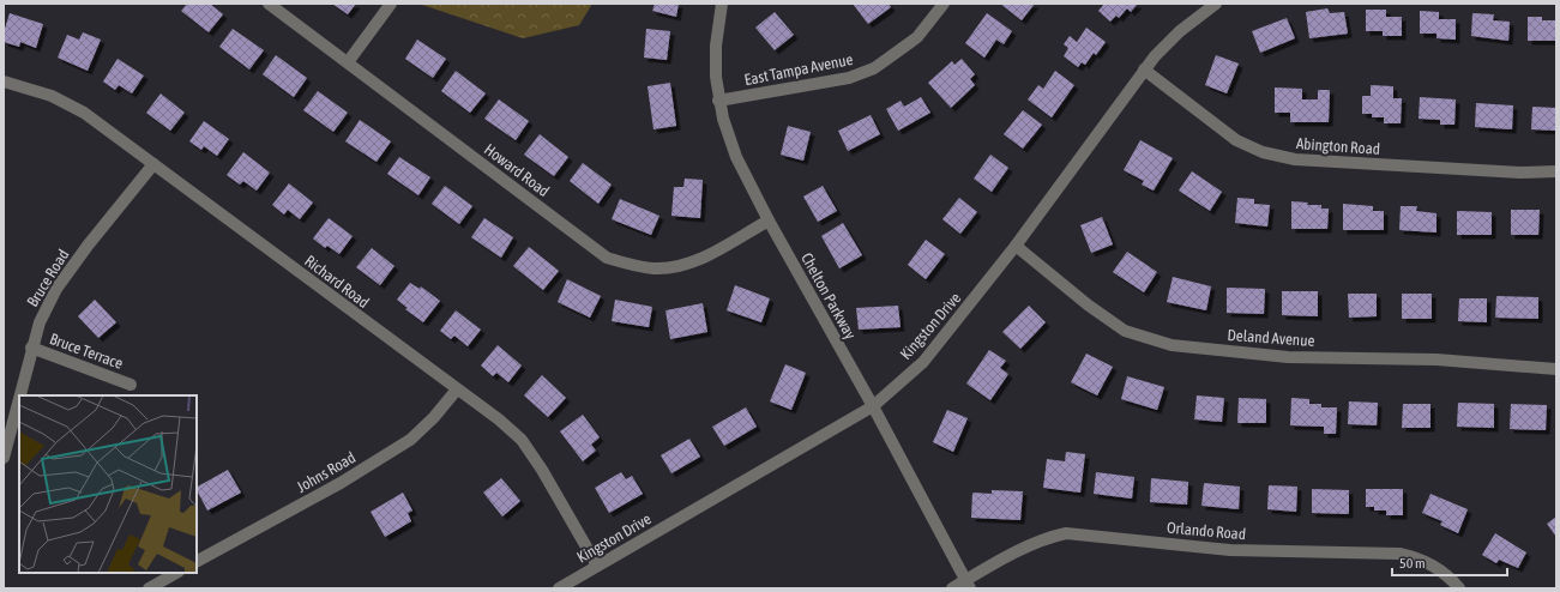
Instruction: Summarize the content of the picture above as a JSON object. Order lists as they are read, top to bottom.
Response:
{
  "streets": {
    "street": [
      "East Tampa Avenue",
      "Abington Road",
      "Howard Road",
      "Bruce Road",
      "Richard Road",
      "Chelton Parkway",
      "Kingston Drive",
      "Deland Avenue",
      "Bruce Terrace",
      "Johns Road",
      "Orlando Road"
    ]
  },
  "crossings": [
    ["East Tampa Avenue", "Chelton Parkway"],
    ["Abington Road", "Kingston Drive"],
    ["Howard Road", "Chelton Parkway"],
    ["Bruce Road", "Richard Road"],
    ["Bruce Road", "Bruce Terrace"],
    ["Richard Road", "Kingston Drive"],
    ["Richard Road", "Johns Road"],
    ["Chelton Parkway", "Kingston Drive"],
    ["Chelton Parkway", "Orlando Road"],
    ["Kingston Drive", "Deland Avenue"]
  ],
  "scale_bar": "50 m"
}
